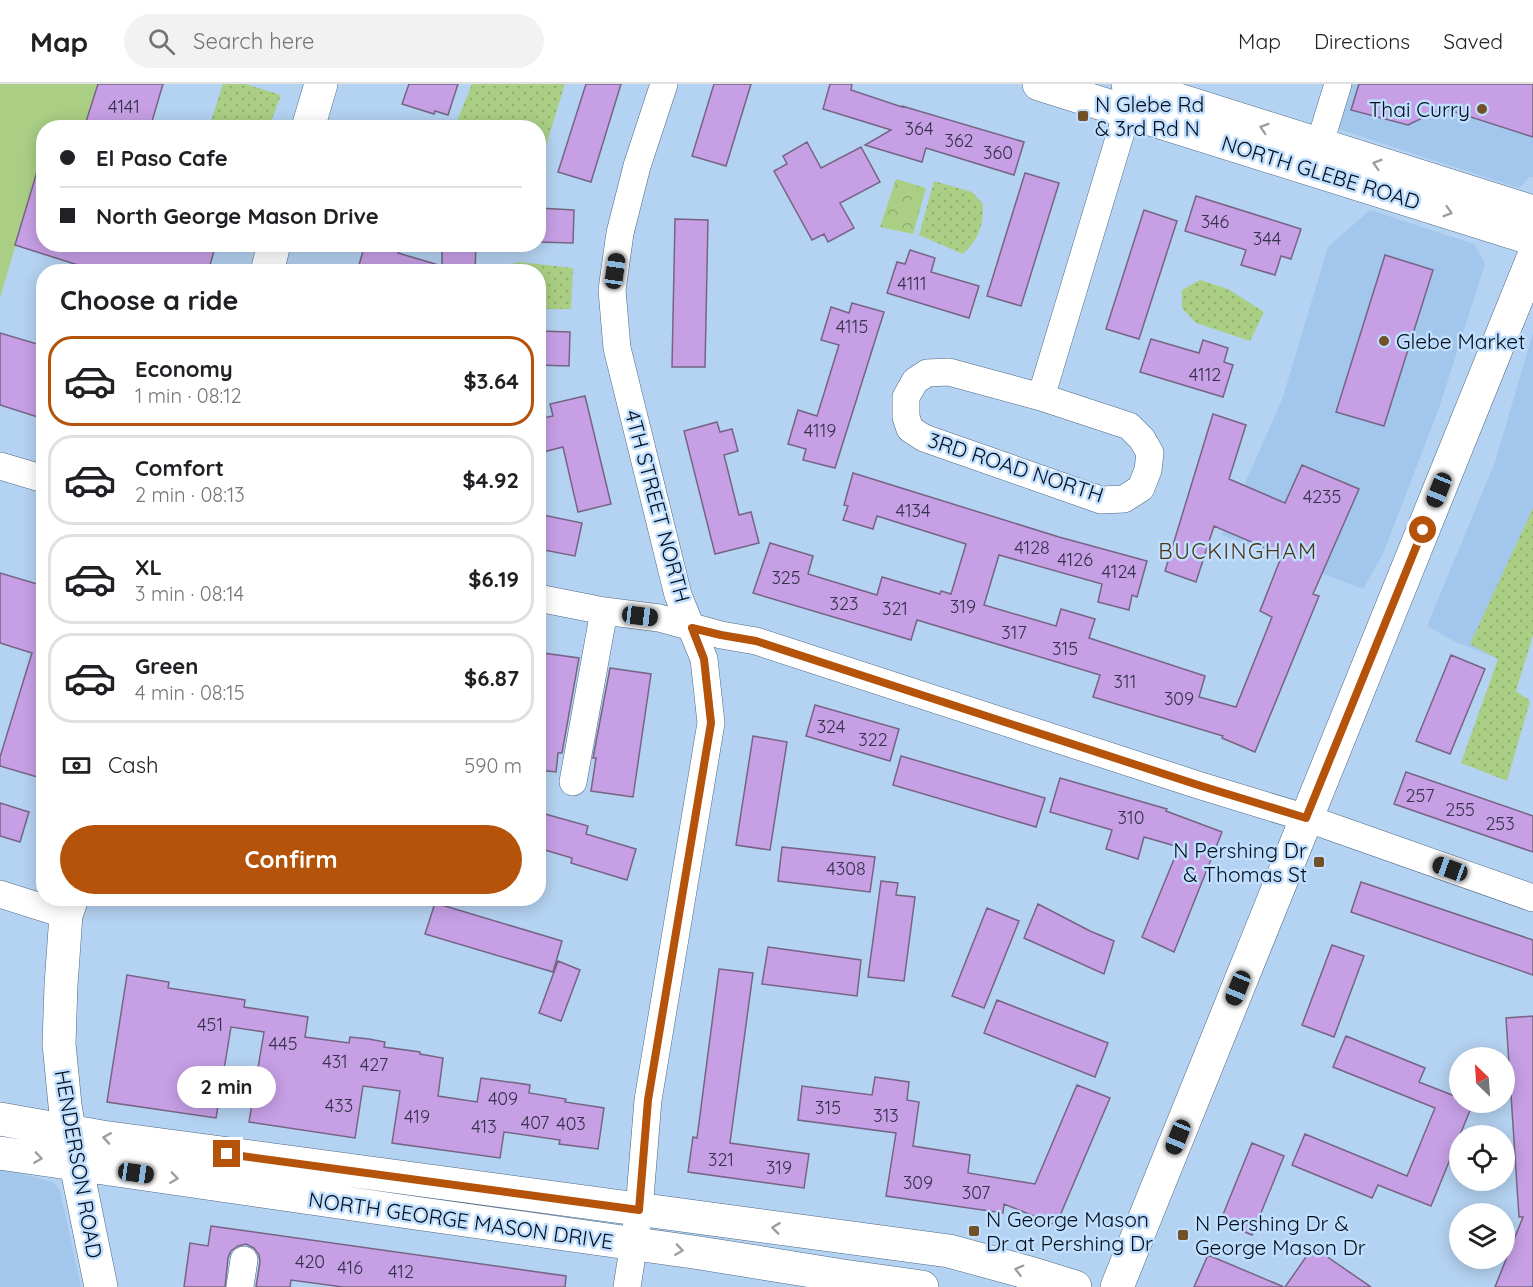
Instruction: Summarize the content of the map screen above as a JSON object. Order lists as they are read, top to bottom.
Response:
{
  "streets": {
    "main road": ["NORTH GLEBE ROAD", "HENDERSON ROAD", "NORTH GEORGE MASON DRIVE"],
    "street": ["3RD ROAD NORTH", "4TH STREET NORTH"]
  },
  "crossings": [
    ["4TH STREET NORTH", "NORTH GEORGE MASON DRIVE"],
    ["HENDERSON ROAD", "NORTH GEORGE MASON DRIVE"]
  ],
  "districts": ["BUCKINGHAM"],
  "places": {
    "other": ["Thai Curry", "Glebe Market"],
    "transit": [
      "N Glebe Rd & 3rd Rd N",
      "N Pershing Dr & Thomas St",
      "N George Mason Dr at Pershing Dr",
      "N Pershing Dr & George Mason Dr"
    ]
  },
  "house_numbers": [
    "4141",
    "364",
    "362",
    "360",
    "346",
    "344",
    "4111",
    "4115",
    "4112",
    "4119",
    "4235",
    "4134",
    "4128",
    "4126",
    "4124",
    "325",
    "323",
    "319",
    "321",
    "317",
    "315",
    "311",
    "309",
    "324",
    "322",
    "257",
    "255",
    "310",
    "253",
    "4308",
    "451",
    "445",
    "431",
    "427",
    "409",
    "433",
    "315",
    "313",
    "419",
    "407",
    "403",
    "413",
    "321",
    "319",
    "309",
    "307",
    "420",
    "416",
    "412"
  ],
  "north": "top left",
  "page": {
    "header": "Map",
    "search": "Search here",
    "nav": ["Map", "Directions", "Saved"],
    "banner": ["El Paso Cafe", "North George Mason Drive"],
    "heading": "Choose a ride",
    "list": [
      {
        "name": "Economy",
        "note": "1 min · 08:12",
        "value": "$3.64"
      },
      {
        "name": "Comfort",
        "note": "2 min · 08:13",
        "value": "$4.92"
      },
      {
        "name": "XL",
        "note": "3 min · 08:14",
        "value": "$6.19"
      },
      {
        "name": "Green",
        "note": "4 min · 08:15",
        "value": "$6.87"
      }
    ],
    "pay": ["Cash", "590 m"],
    "buttons": "Confirm",
    "bubble": "2 min"
  }
}
